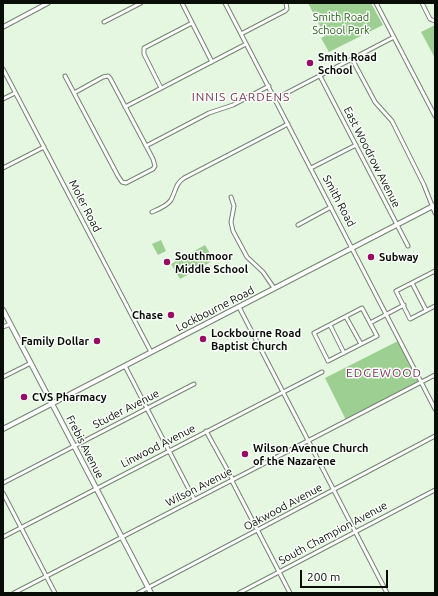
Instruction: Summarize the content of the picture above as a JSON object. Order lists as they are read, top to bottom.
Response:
{
  "streets": {
    "main road": ["Lockbourne Road", "Frebis Avenue"],
    "street": [
      "East Woodrow Avenue",
      "Smith Road",
      "Moler Road",
      "Studer Avenue",
      "Linwood Avenue",
      "Wilson Avenue",
      "Oakwood Avenue",
      "South Champion Avenue"
    ]
  },
  "crossings": [
    ["East Woodrow Avenue", "Lockbourne Road"],
    ["Smith Road", "Lockbourne Road"],
    ["Smith Road", "Wilson Avenue"],
    ["Moler Road", "Lockbourne Road"],
    ["Lockbourne Road", "Frebis Avenue"],
    ["Studer Avenue", "Frebis Avenue"],
    ["Linwood Avenue", "Frebis Avenue"],
    ["Frebis Avenue", "Wilson Avenue"],
    ["Frebis Avenue", "Oakwood Avenue"]
  ],
  "districts": ["INNIS GARDENS", "EDGEWOOD"],
  "parks": ["Smith Road School Park"],
  "places": [
    "Smith Road School",
    "Subway",
    "Southmoor Middle School",
    "Chase",
    "Lockbourne Road Baptist Church",
    "Family Dollar",
    "CVS Pharmacy",
    "Wilson Avenue Church of the Nazarene"
  ],
  "scale_bar": "200 m"
}
